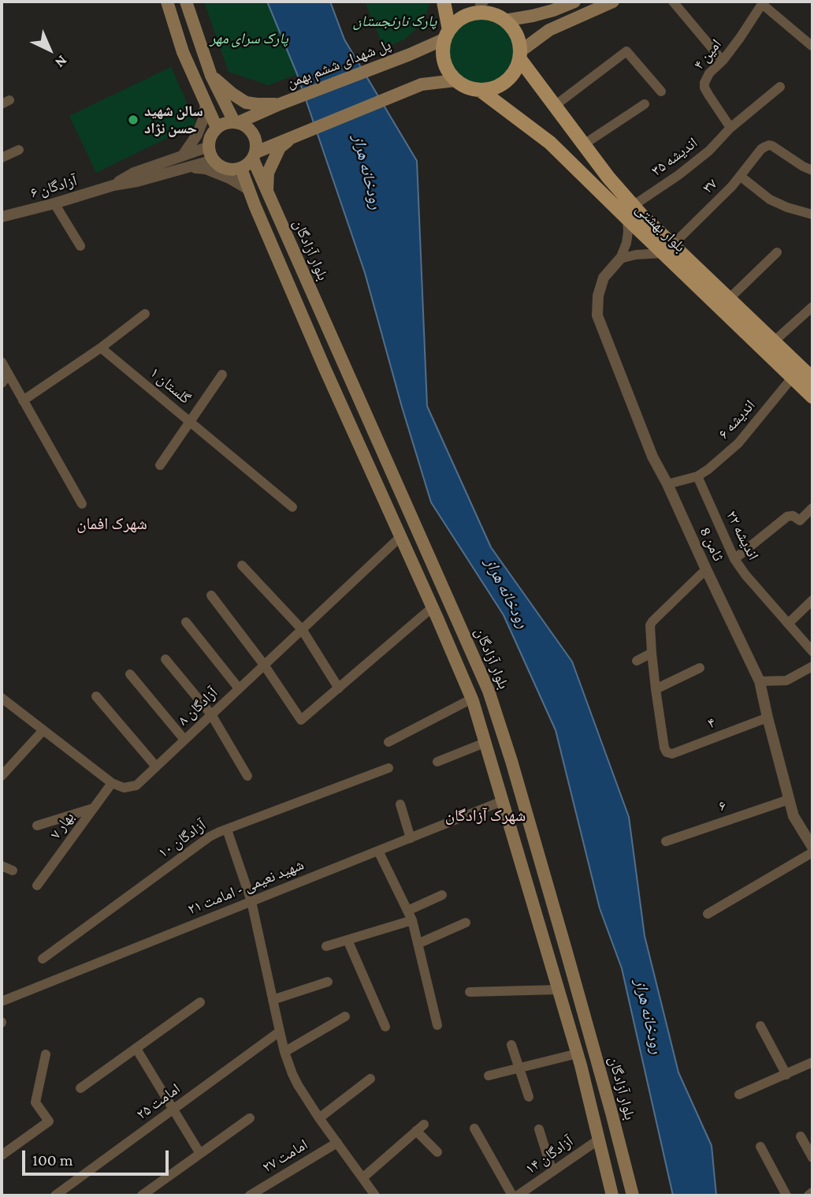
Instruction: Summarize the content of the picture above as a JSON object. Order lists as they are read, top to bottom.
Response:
{
  "streets": {
    "main road": ["پل شهدای ششم بهمن", "بلوار بهشتی", "بلوار آزادگان"],
    "street": [
      "امین ۴",
      "اندیشه ۳۵",
      "۳۷",
      "آزادگان ۶",
      "گلستان ۱",
      "اندیشه ۶",
      "اندیشه ۲۲",
      "ثامن 8",
      "آزادگان ۸",
      "۴",
      "۶",
      "بهار ۷",
      "آزادگان ۱۰",
      "شهید نعیمی - امامت ۲۱",
      "امامت ۲۵",
      "آزادگان ۱۴",
      "امامت ۲۷"
    ]
  },
  "crossings": [
    ["امین ۴", "اندیشه ۳۵"],
    ["پل شهدای ششم بهمن", "آزادگان ۶"],
    ["پل شهدای ششم بهمن", "بلوار بهشتی"],
    ["پل شهدای ششم بهمن", "بلوار آزادگان"],
    ["اندیشه ۳۵", "بلوار بهشتی"],
    ["۳۷", "بلوار بهشتی"],
    ["آزادگان ۶", "بلوار آزادگان"],
    ["بلوار بهشتی", "اندیشه ۶"],
    ["اندیشه ۶", "اندیشه ۲۲"],
    ["ثامن 8", "۴"],
    ["ثامن 8", "۶"],
    ["آزادگان ۸", "بهار ۷"]
  ],
  "districts": ["شهرک افمان", "شهرک آزادگان"],
  "water": ["رودخانه هراز"],
  "parks": ["پارک نارنجستان", "پارک سرای مهر"],
  "places": ["سالن شهید حسن نژاد"],
  "scale_bar": "100 m",
  "north": "bottom right"
}
